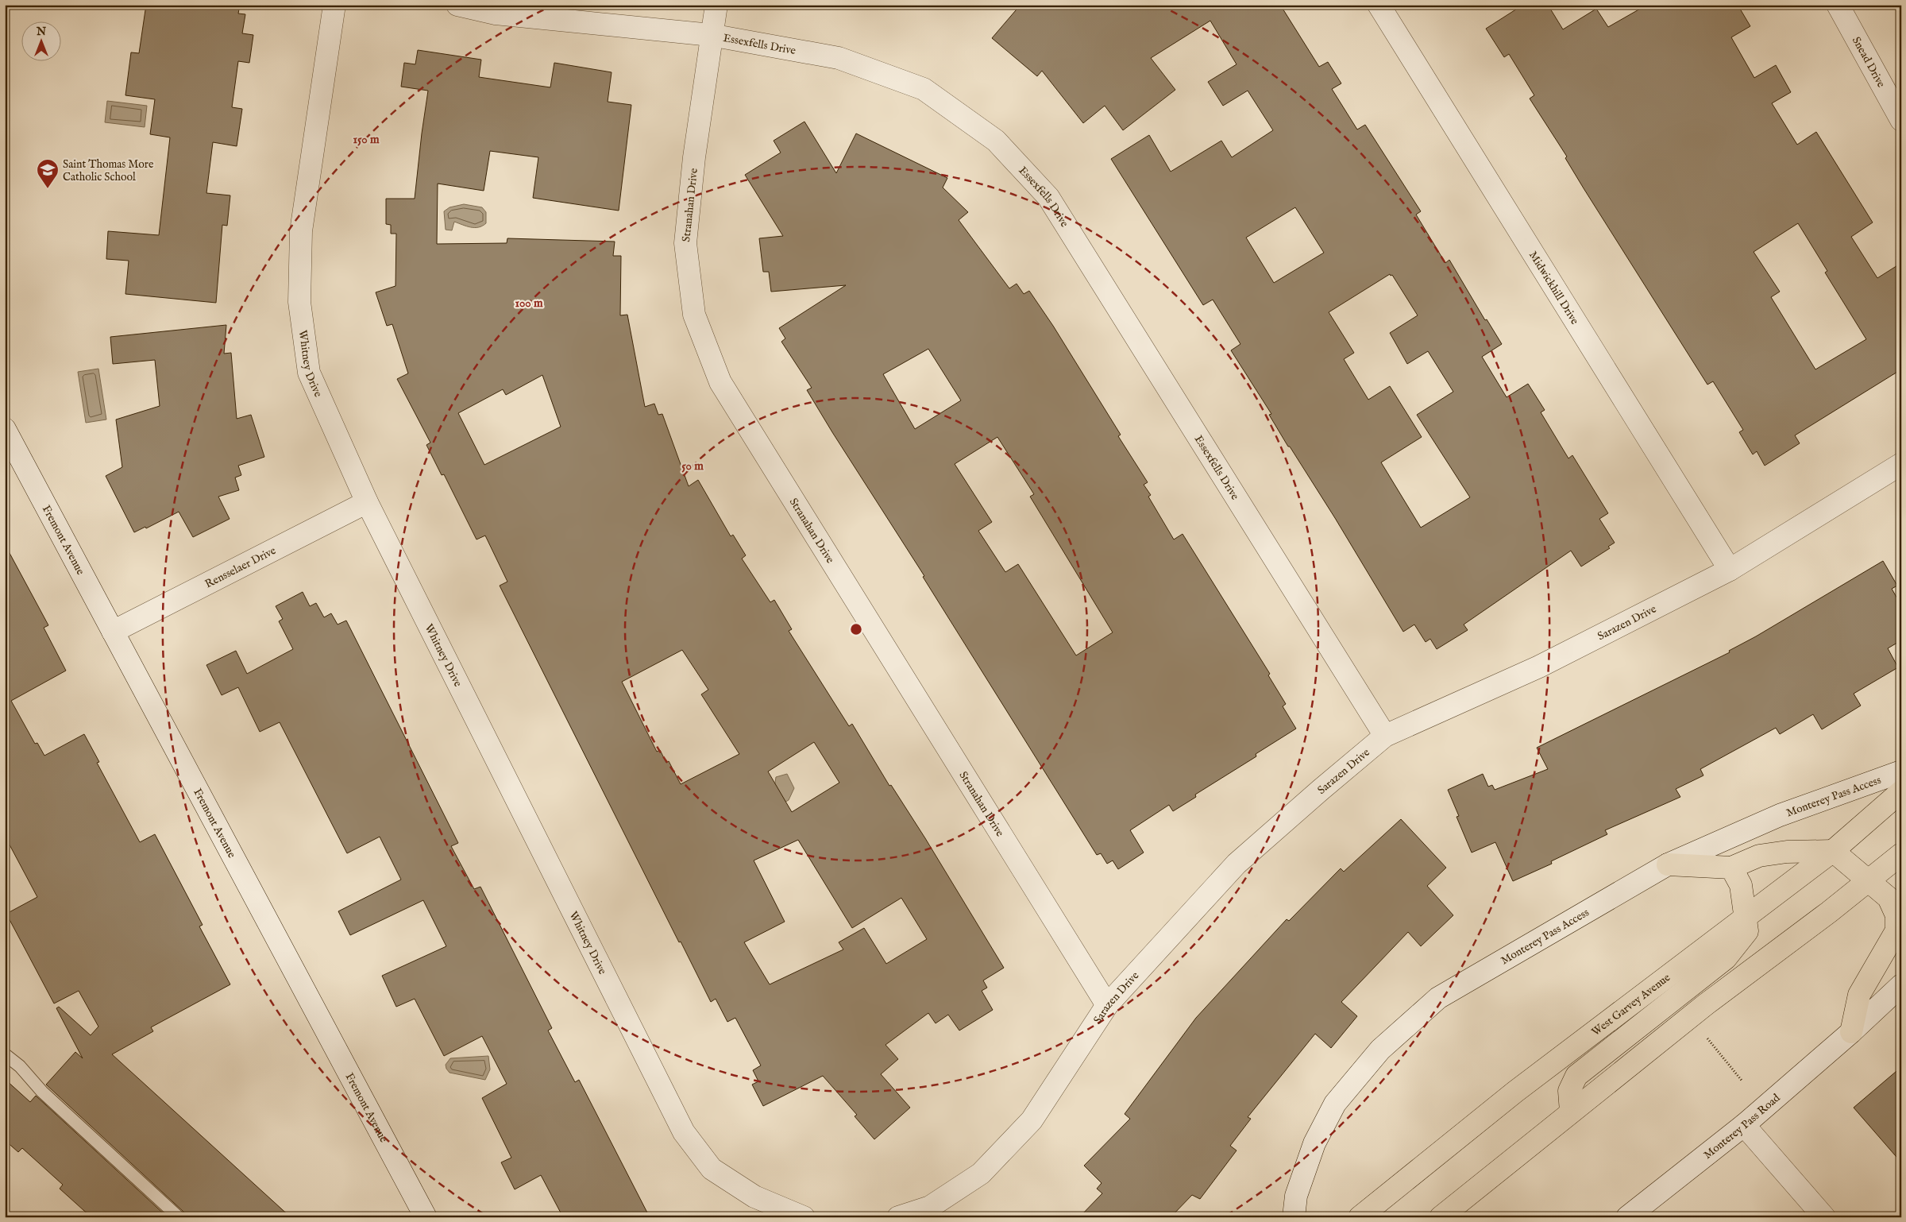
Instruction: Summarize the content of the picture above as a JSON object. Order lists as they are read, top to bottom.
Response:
{
  "streets": {
    "main road": ["West Garvey Avenue"],
    "street": [
      "Essexfells Drive",
      "Snead Drive",
      "Stranahan Drive",
      "Midwickhill Drive",
      "Whitney Drive",
      "Fremont Avenue",
      "Rensselaer Drive",
      "Sarazen Drive",
      "Monterey Pass Access",
      "Monterey Pass Road"
    ]
  },
  "crossings": [
    ["Essexfells Drive", "Stranahan Drive"],
    ["Essexfells Drive", "Sarazen Drive"],
    ["Stranahan Drive", "Sarazen Drive"],
    ["Midwickhill Drive", "Sarazen Drive"],
    ["Whitney Drive", "Rensselaer Drive"],
    ["Fremont Avenue", "Rensselaer Drive"]
  ],
  "places": {
    "school or university": ["Saint Thomas More Catholic School"]
  },
  "north": "top",
  "rings": ["150 m", "100 m", "50 m"]
}
